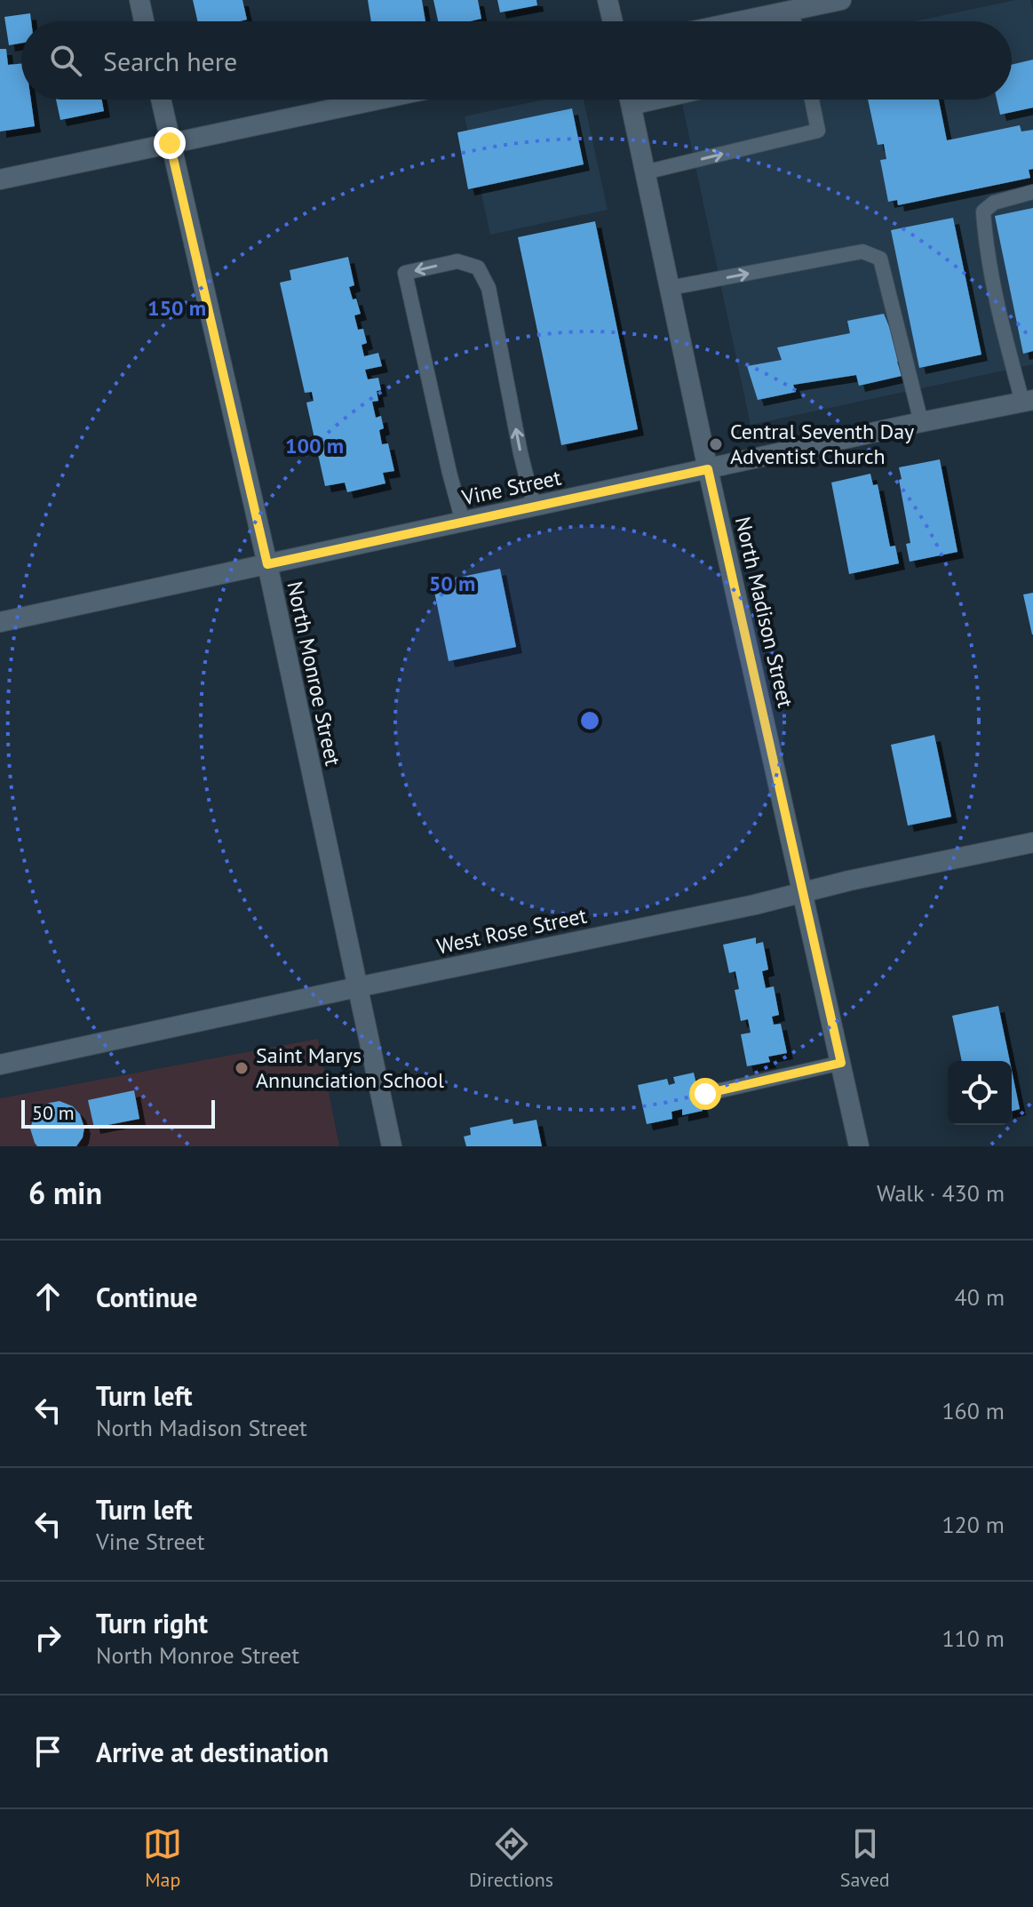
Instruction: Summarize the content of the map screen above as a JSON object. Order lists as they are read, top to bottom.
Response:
{
  "streets": {
    "street": [
      "Vine Street",
      "North Madison Street",
      "North Monroe Street",
      "West Rose Street"
    ]
  },
  "crossings": [
    ["Vine Street", "North Madison Street"],
    ["Vine Street", "North Monroe Street"],
    ["North Madison Street", "West Rose Street"],
    ["North Monroe Street", "West Rose Street"]
  ],
  "places": ["Central Seventh Day Adventist Church", "Saint Marys Annunciation School"],
  "scale_bar": "50 m",
  "page": {
    "search": "Search here",
    "scale": "50 m",
    "heading": ["6 min", "Walk · 430 m"],
    "list": [
      ["Continue", "40 m"],
      ["Turn left", "North Madison Street", "160 m"],
      ["Turn left", "Vine Street", "120 m"],
      ["Turn right", "North Monroe Street", "110 m"],
      "Arrive at destination"
    ],
    "nav": ["Map", "Directions", "Saved"]
  },
  "rings": ["150 m", "100 m", "50 m"]
}
